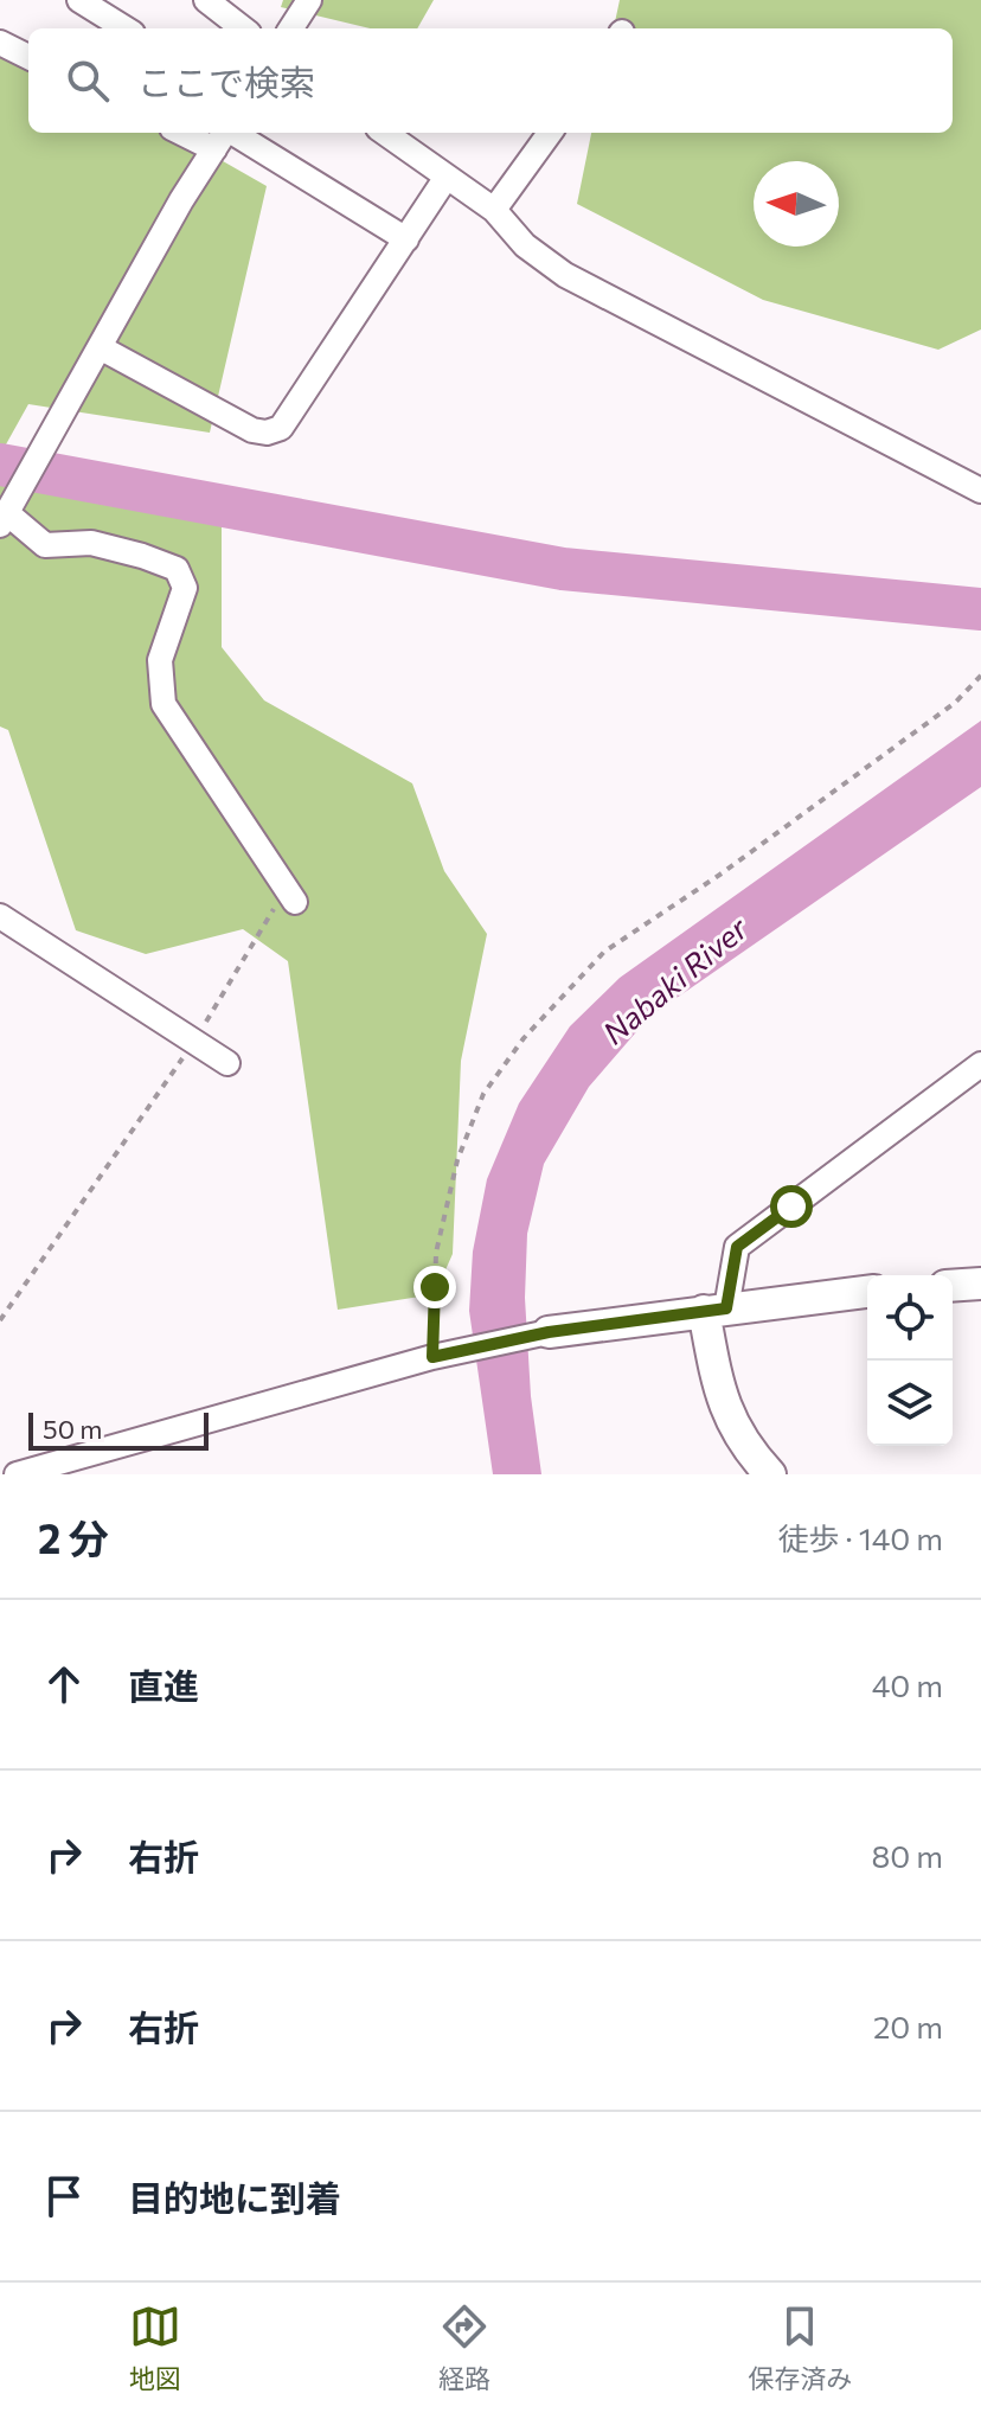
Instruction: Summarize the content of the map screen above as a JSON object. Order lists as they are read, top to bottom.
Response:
{
  "water": ["Nabaki River"],
  "scale_bar": "50 m",
  "north": "left",
  "page": {
    "search": "ここで検索",
    "scale": "50 m",
    "heading": ["2 分", "徒歩 · 140 m"],
    "list": [
      ["直進", "40 m"],
      ["右折", "80 m"],
      ["右折", "20 m"],
      "目的地に到着"
    ],
    "nav": ["地図", "経路", "保存済み"]
  }
}
